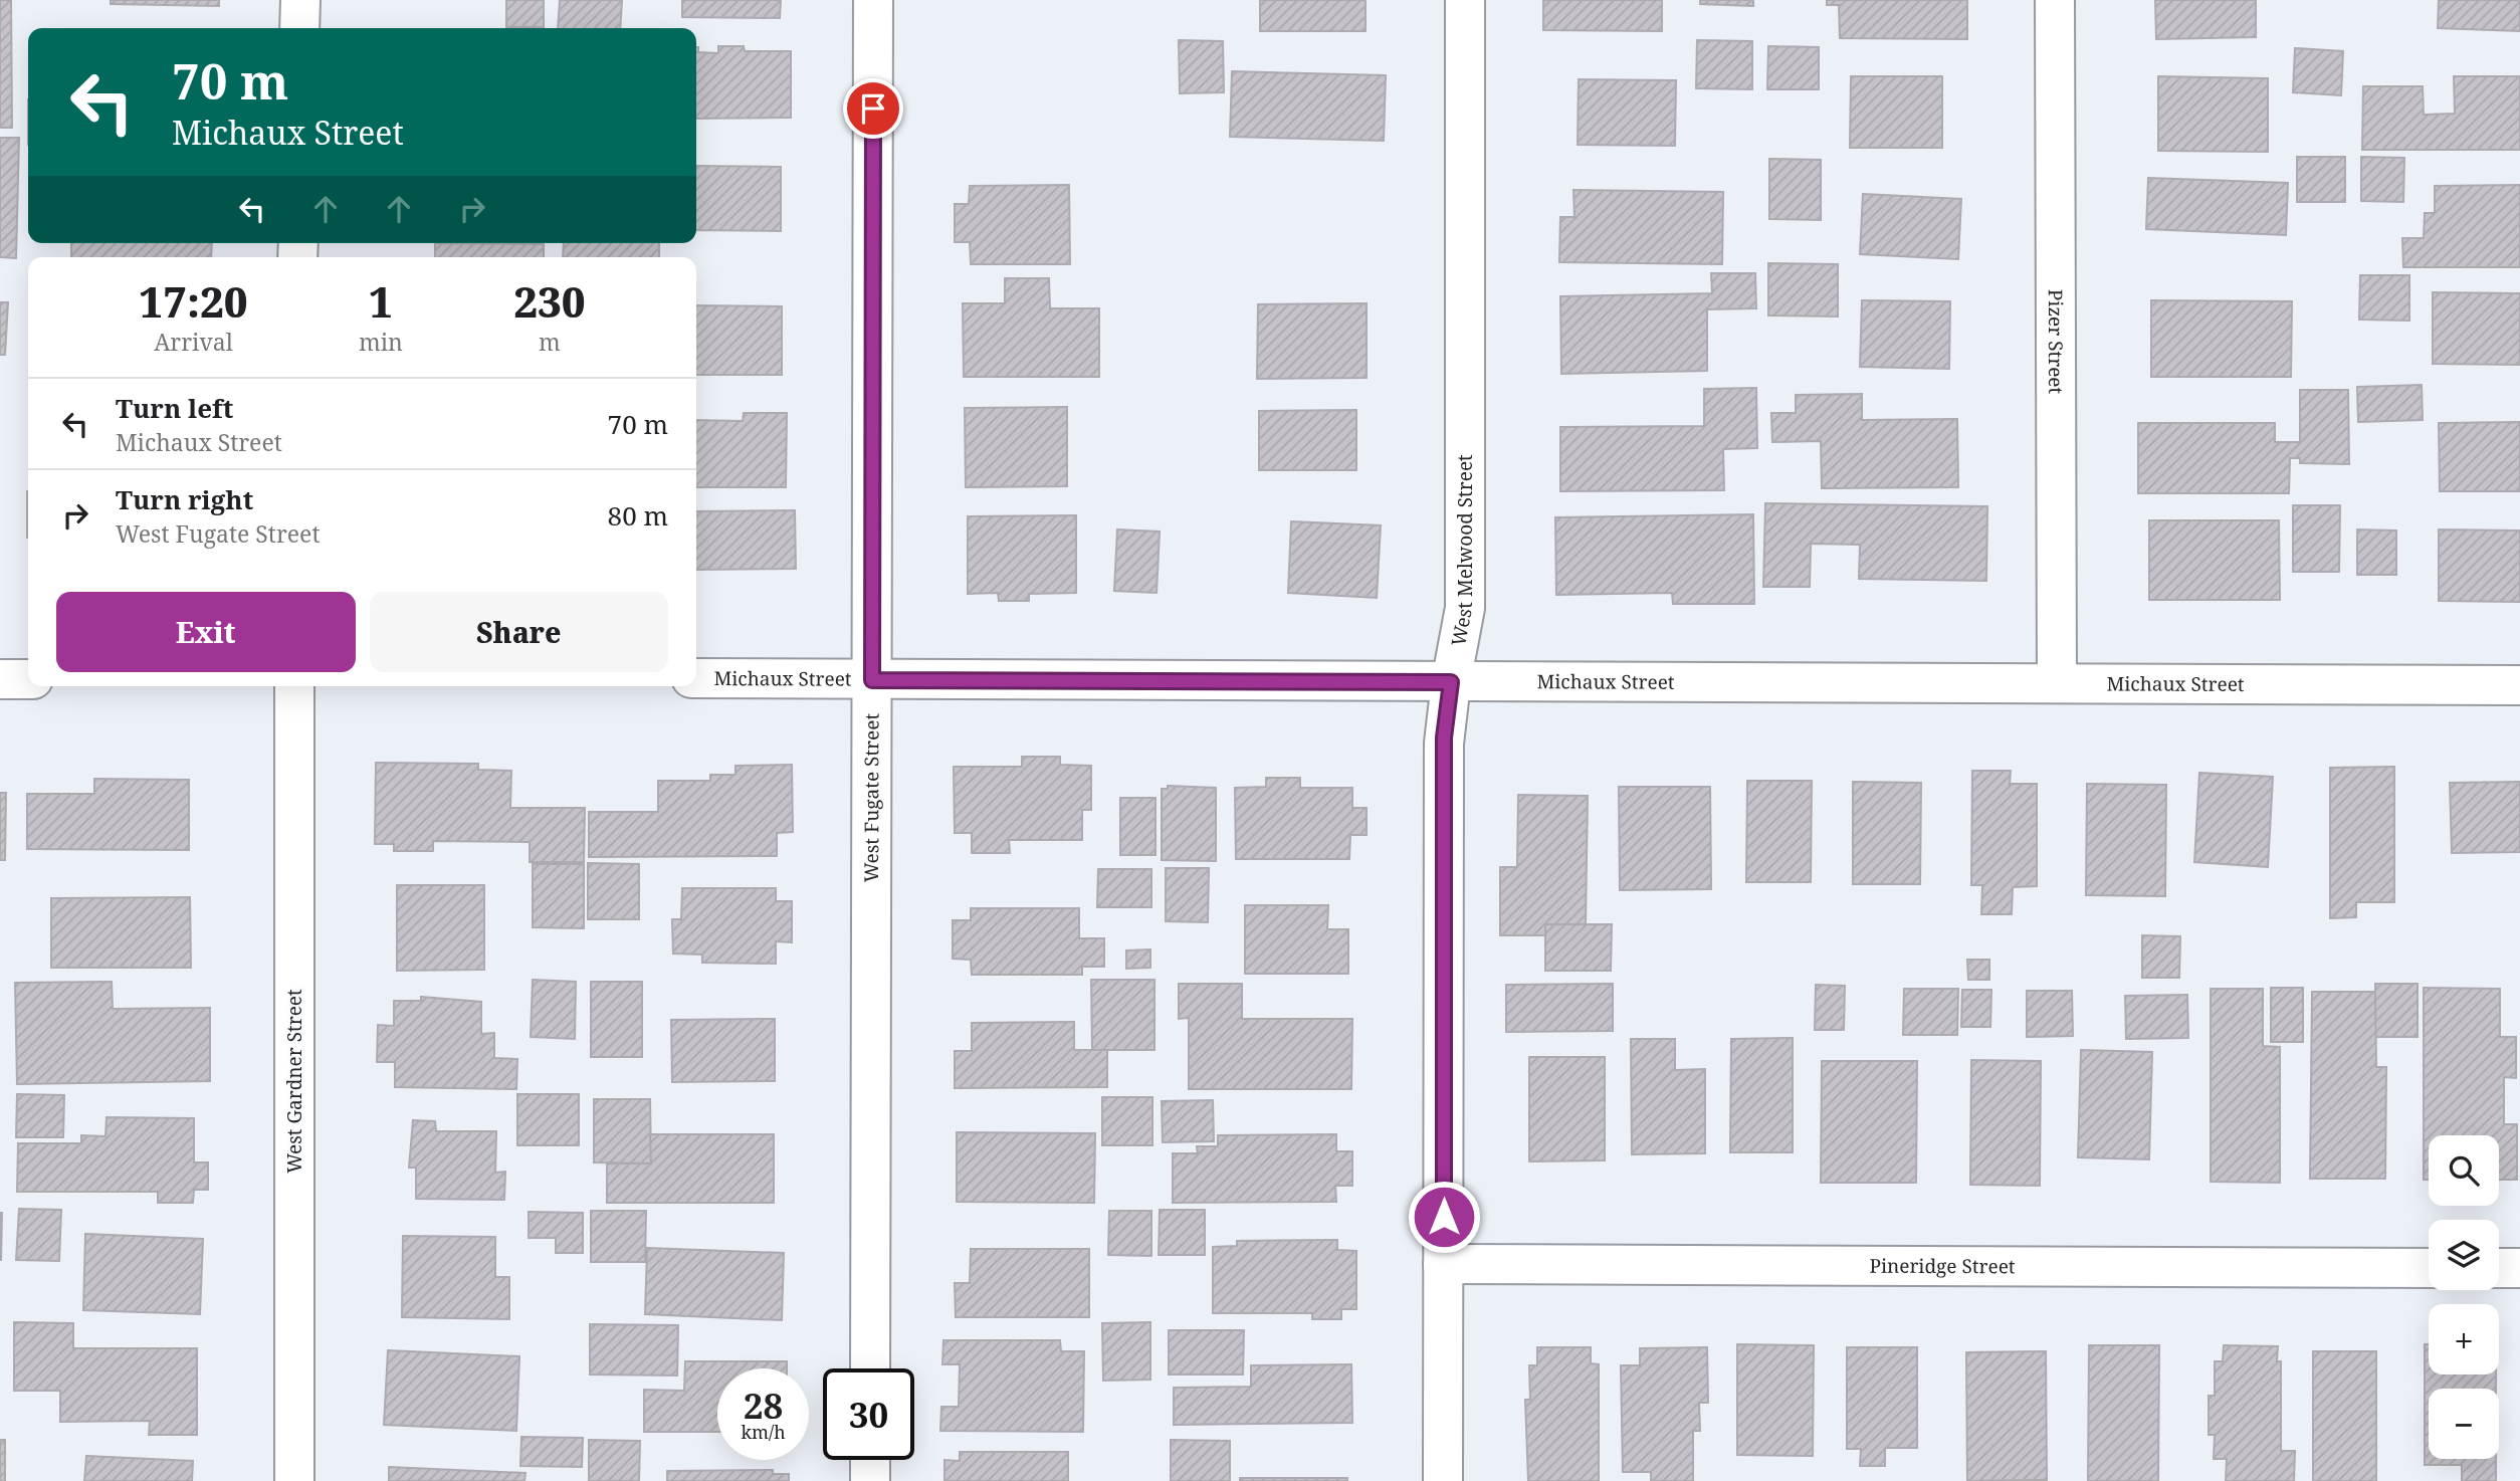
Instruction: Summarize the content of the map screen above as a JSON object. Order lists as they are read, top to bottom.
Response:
{
  "streets": {
    "street": [
      "Pizer Street",
      "West Melwood Street",
      "Michaux Street",
      "West Fugate Street",
      "West Gardner Street",
      "Pineridge Street"
    ]
  },
  "crossings": [
    ["Pizer Street", "Michaux Street"],
    ["West Melwood Street", "Michaux Street"],
    ["West Melwood Street", "Pineridge Street"],
    ["Michaux Street", "West Fugate Street"]
  ],
  "page": {
    "turn": ["70 m", "Michaux Street"],
    "eta": [
      "17:20",
      "Arrival",
      "1",
      "min",
      "230",
      "m"
    ],
    "list": [
      {
        "name": "Turn left",
        "note": "Michaux Street",
        "value": "70 m"
      },
      {
        "name": "Turn right",
        "note": "West Fugate Street",
        "value": "80 m"
      }
    ],
    "buttons": ["Exit", "Share"],
    "map_buttons": ["+", "−"],
    "speed": "28 km/h",
    "limit": "30"
  }
}
